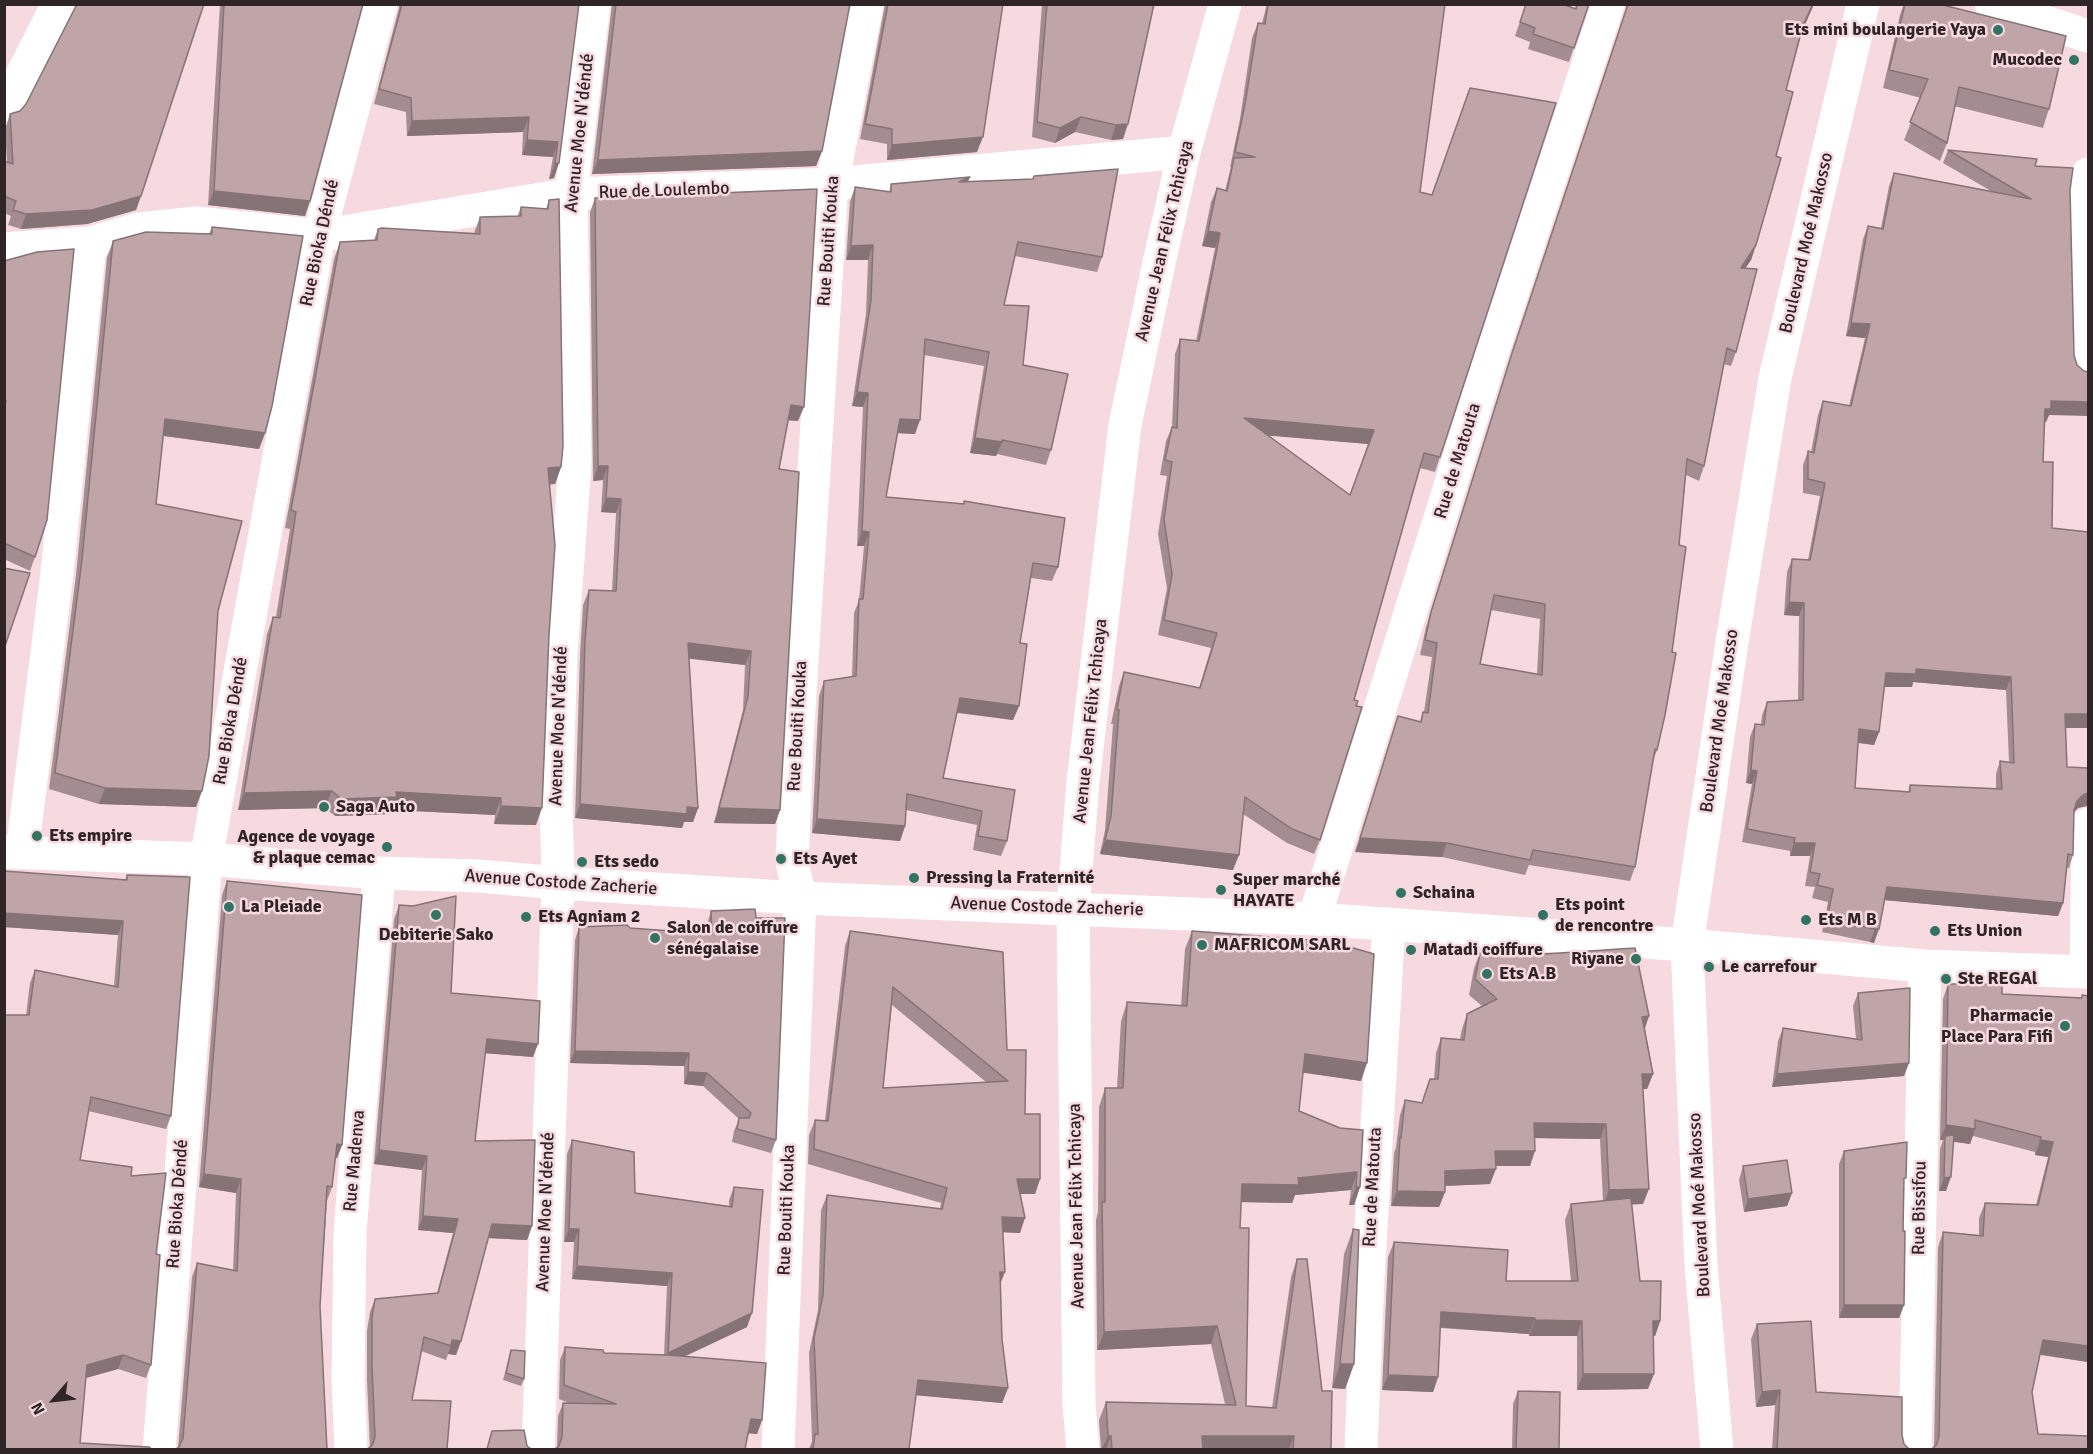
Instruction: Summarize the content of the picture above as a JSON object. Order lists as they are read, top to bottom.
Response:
{
  "streets": {
    "street": [
      "Avenue Moe N'déndé",
      "Rue de Loulembo",
      "Rue Bouiti Kouka",
      "Avenue Jean Félix Tchicaya",
      "Rue Bioka Déndé",
      "Boulevard Moé Makosso",
      "Rue de Matouta",
      "Avenue Costode Zacherie",
      "Rue Madenva",
      "Rue Bissifou"
    ]
  },
  "crossings": [
    ["Avenue Moe N'déndé", "Rue de Loulembo"],
    ["Avenue Moe N'déndé", "Avenue Costode Zacherie"],
    ["Rue de Loulembo", "Rue Bouiti Kouka"],
    ["Rue de Loulembo", "Avenue Jean Félix Tchicaya"],
    ["Rue de Loulembo", "Rue Bioka Déndé"],
    ["Rue Bouiti Kouka", "Avenue Costode Zacherie"],
    ["Avenue Jean Félix Tchicaya", "Avenue Costode Zacherie"],
    ["Rue Bioka Déndé", "Avenue Costode Zacherie"],
    ["Boulevard Moé Makosso", "Avenue Costode Zacherie"],
    ["Rue de Matouta", "Avenue Costode Zacherie"],
    ["Avenue Costode Zacherie", "Rue Madenva"],
    ["Avenue Costode Zacherie", "Rue Bissifou"]
  ],
  "places": [
    "Ets mini boulangerie Yaya",
    "Mucodec",
    "Saga Auto",
    "Ets empire",
    "Agence de voyage & plaque cemac",
    "Ets Ayet",
    "Ets sedo",
    "Pressing la Fraternité",
    "Super marché HAYATE",
    "Schaina",
    "La Pleiade",
    "Debiterie Sako",
    "Ets point de rencontre",
    "Ets Agniam 2",
    "Ets M B",
    "Ets Union",
    "Salon de coiffure sénégalaise",
    "MAFRICOM SARL",
    "Matadi coiffure",
    "Riyane",
    "Le carrefour",
    "Ets A.B",
    "Ste REGAl",
    "Pharmacie Place Para Fifi"
  ],
  "north": "bottom left"
}
